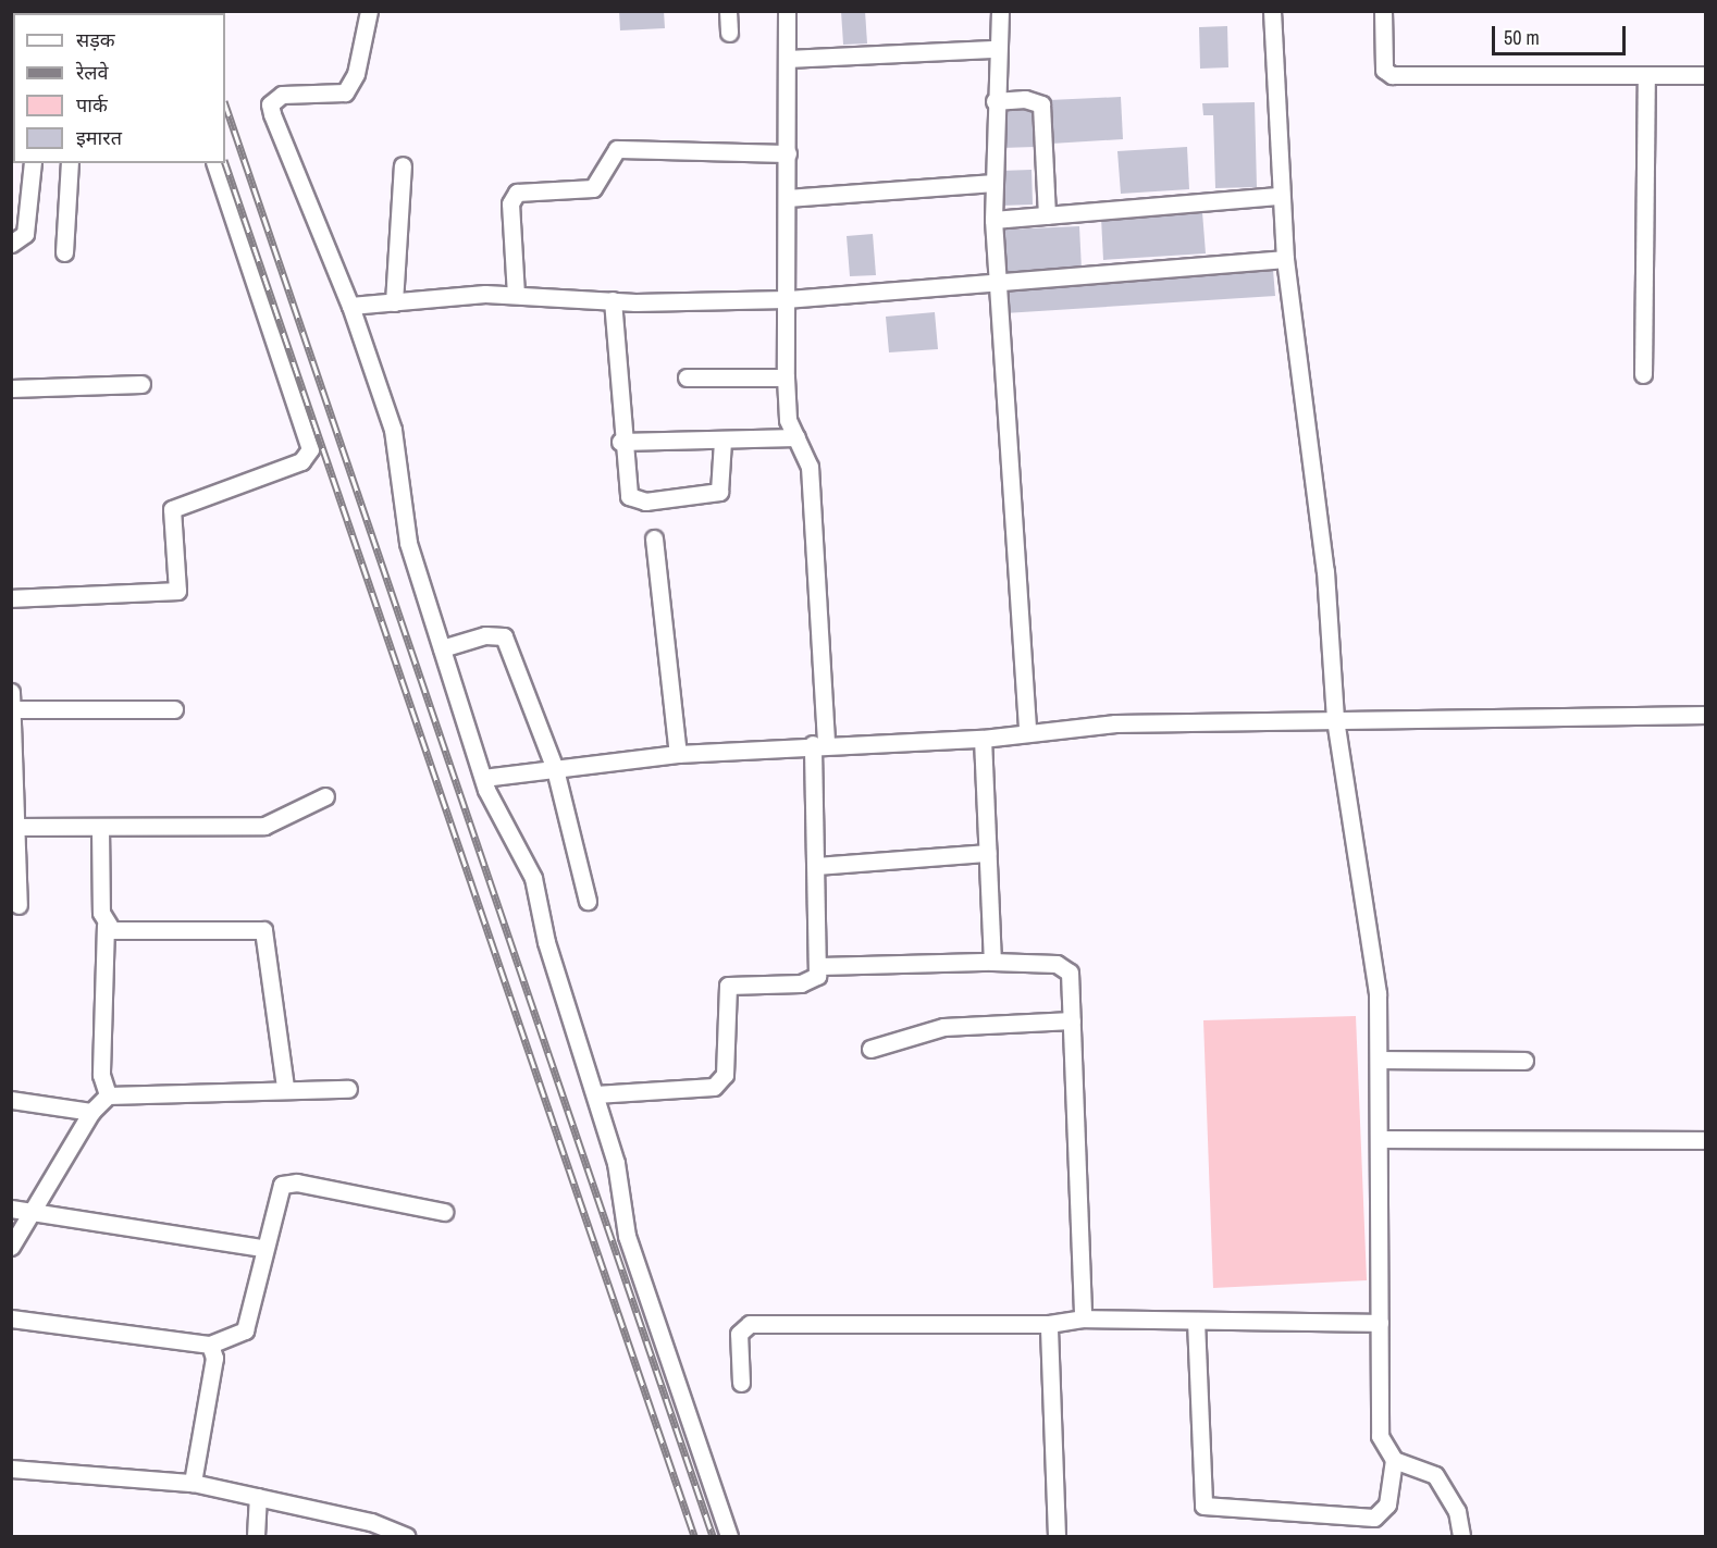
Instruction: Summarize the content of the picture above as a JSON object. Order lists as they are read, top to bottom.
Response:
{
  "legend": [
    "सड़क",
    "रेलवे",
    "पार्क",
    "इमारत"
  ],
  "scale_bar": "50 m"
}
